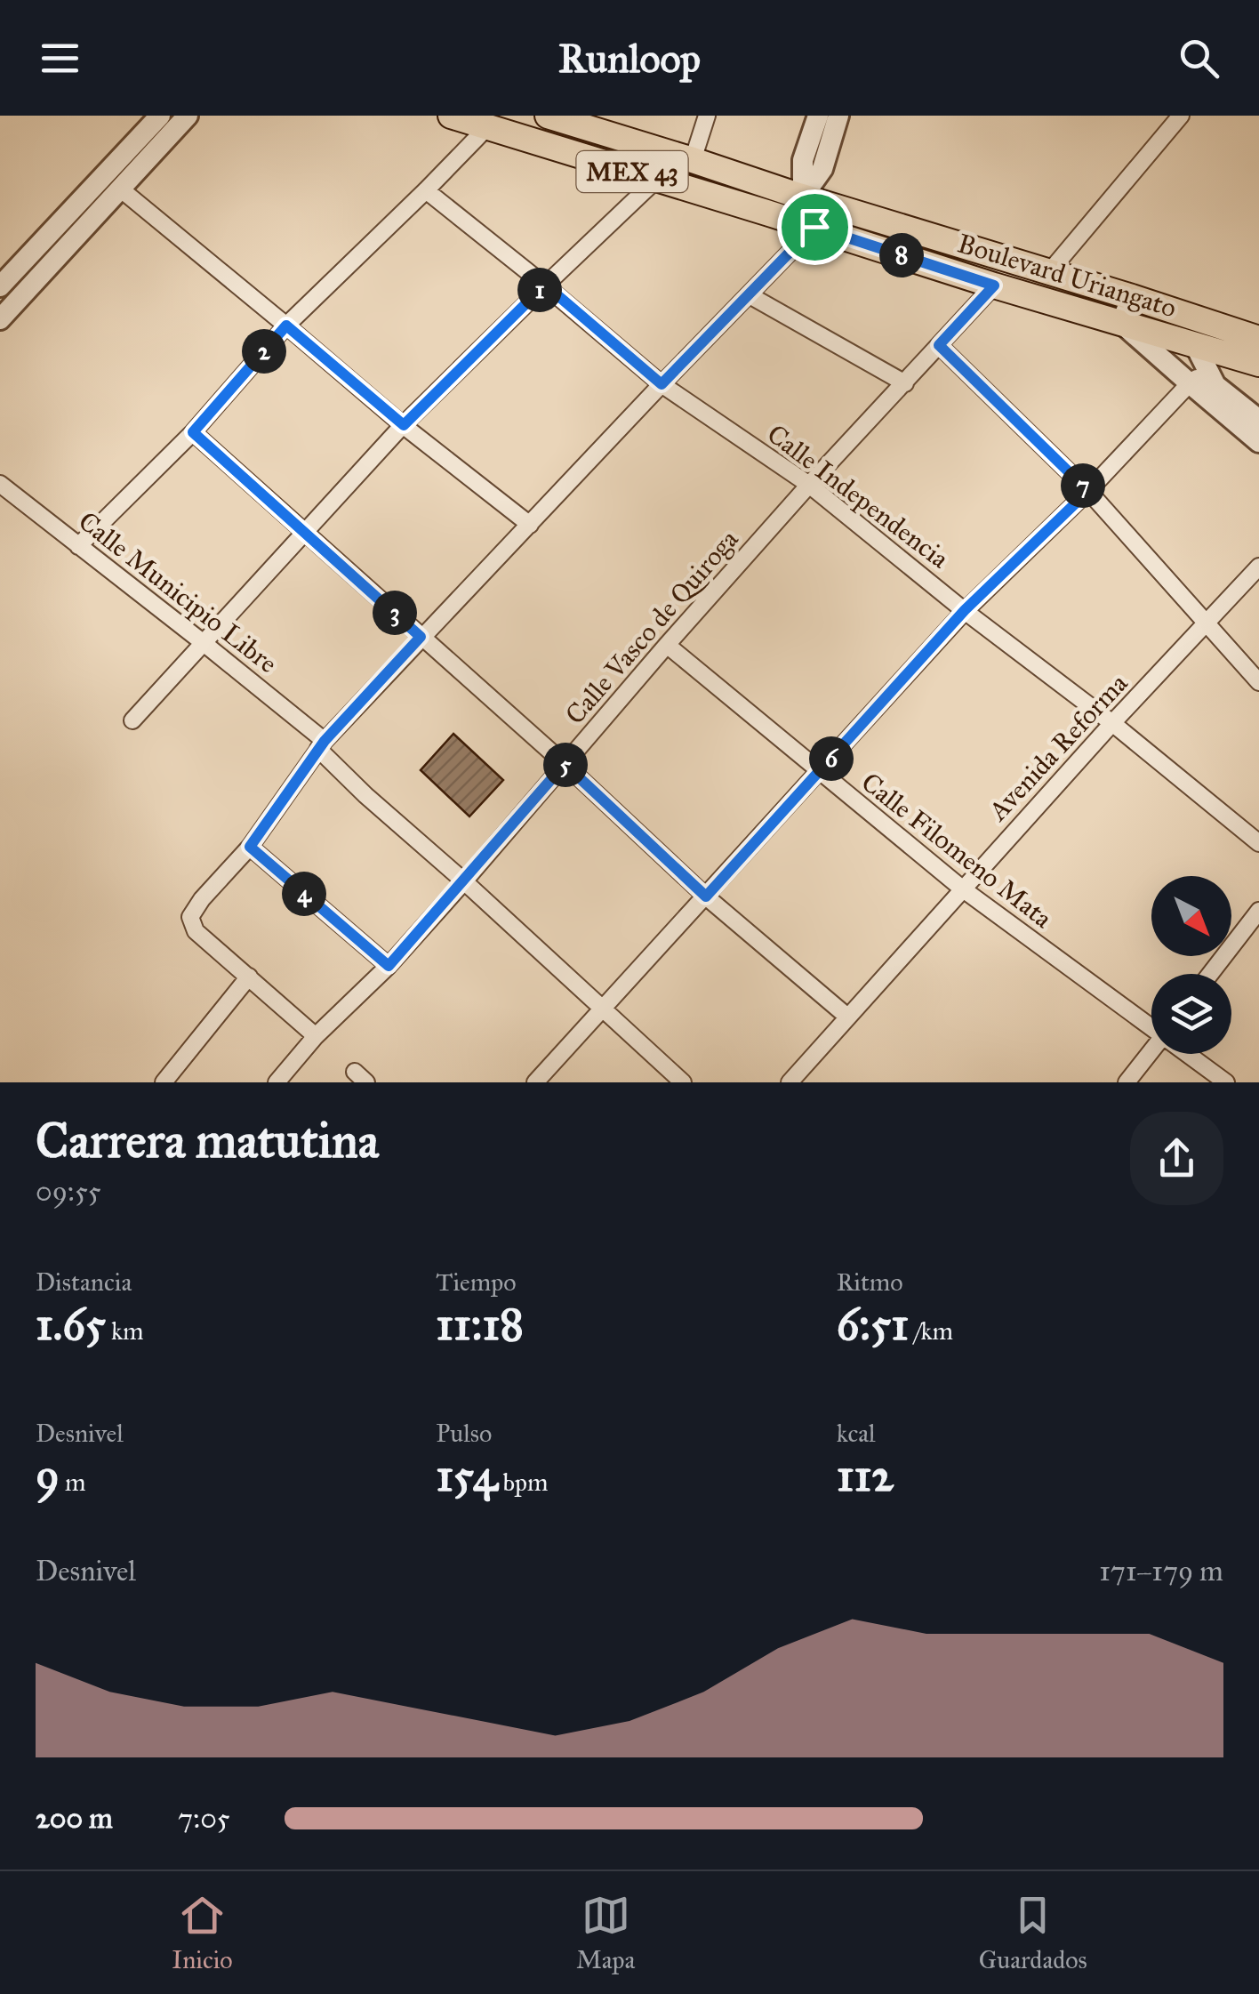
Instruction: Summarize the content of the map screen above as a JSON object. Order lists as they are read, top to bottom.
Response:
{
  "streets": {
    "main road": ["MEX 43", "Boulevard Uriangato"],
    "street": [
      "Calle Independencia",
      "Calle Municipio Libre",
      "Calle Vasco de Quiroga",
      "Avenida Reforma",
      "Calle Filomeno Mata"
    ]
  },
  "crossings": [
    ["Boulevard Uriangato", "Calle Vasco de Quiroga"],
    ["Calle Independencia", "Calle Vasco de Quiroga"],
    ["Calle Independencia", "Avenida Reforma"],
    ["Calle Municipio Libre", "Calle Vasco de Quiroga"],
    ["Calle Vasco de Quiroga", "Calle Filomeno Mata"],
    ["Avenida Reforma", "Calle Filomeno Mata"]
  ],
  "north": "bottom right",
  "page": {
    "header": "Runloop",
    "pins": [
      "8",
      "1",
      "2",
      "7",
      "3",
      "6",
      "5",
      "4"
    ],
    "heading": ["Carrera matutina", "09:55"],
    "stats": [
      ["Distancia", "1.65 km"],
      ["Tiempo", "11:18"],
      ["Ritmo", "6:51 /km"],
      ["Desnivel", "9 m"],
      ["Pulso", "154 bpm"],
      ["kcal", "112"]
    ],
    "chart": ["Desnivel", "171–179 m"],
    "list": [
      {
        "name": "200 m",
        "note": "7:05"
      }
    ],
    "tabs": ["Inicio", "Mapa", "Guardados"]
  }
}
